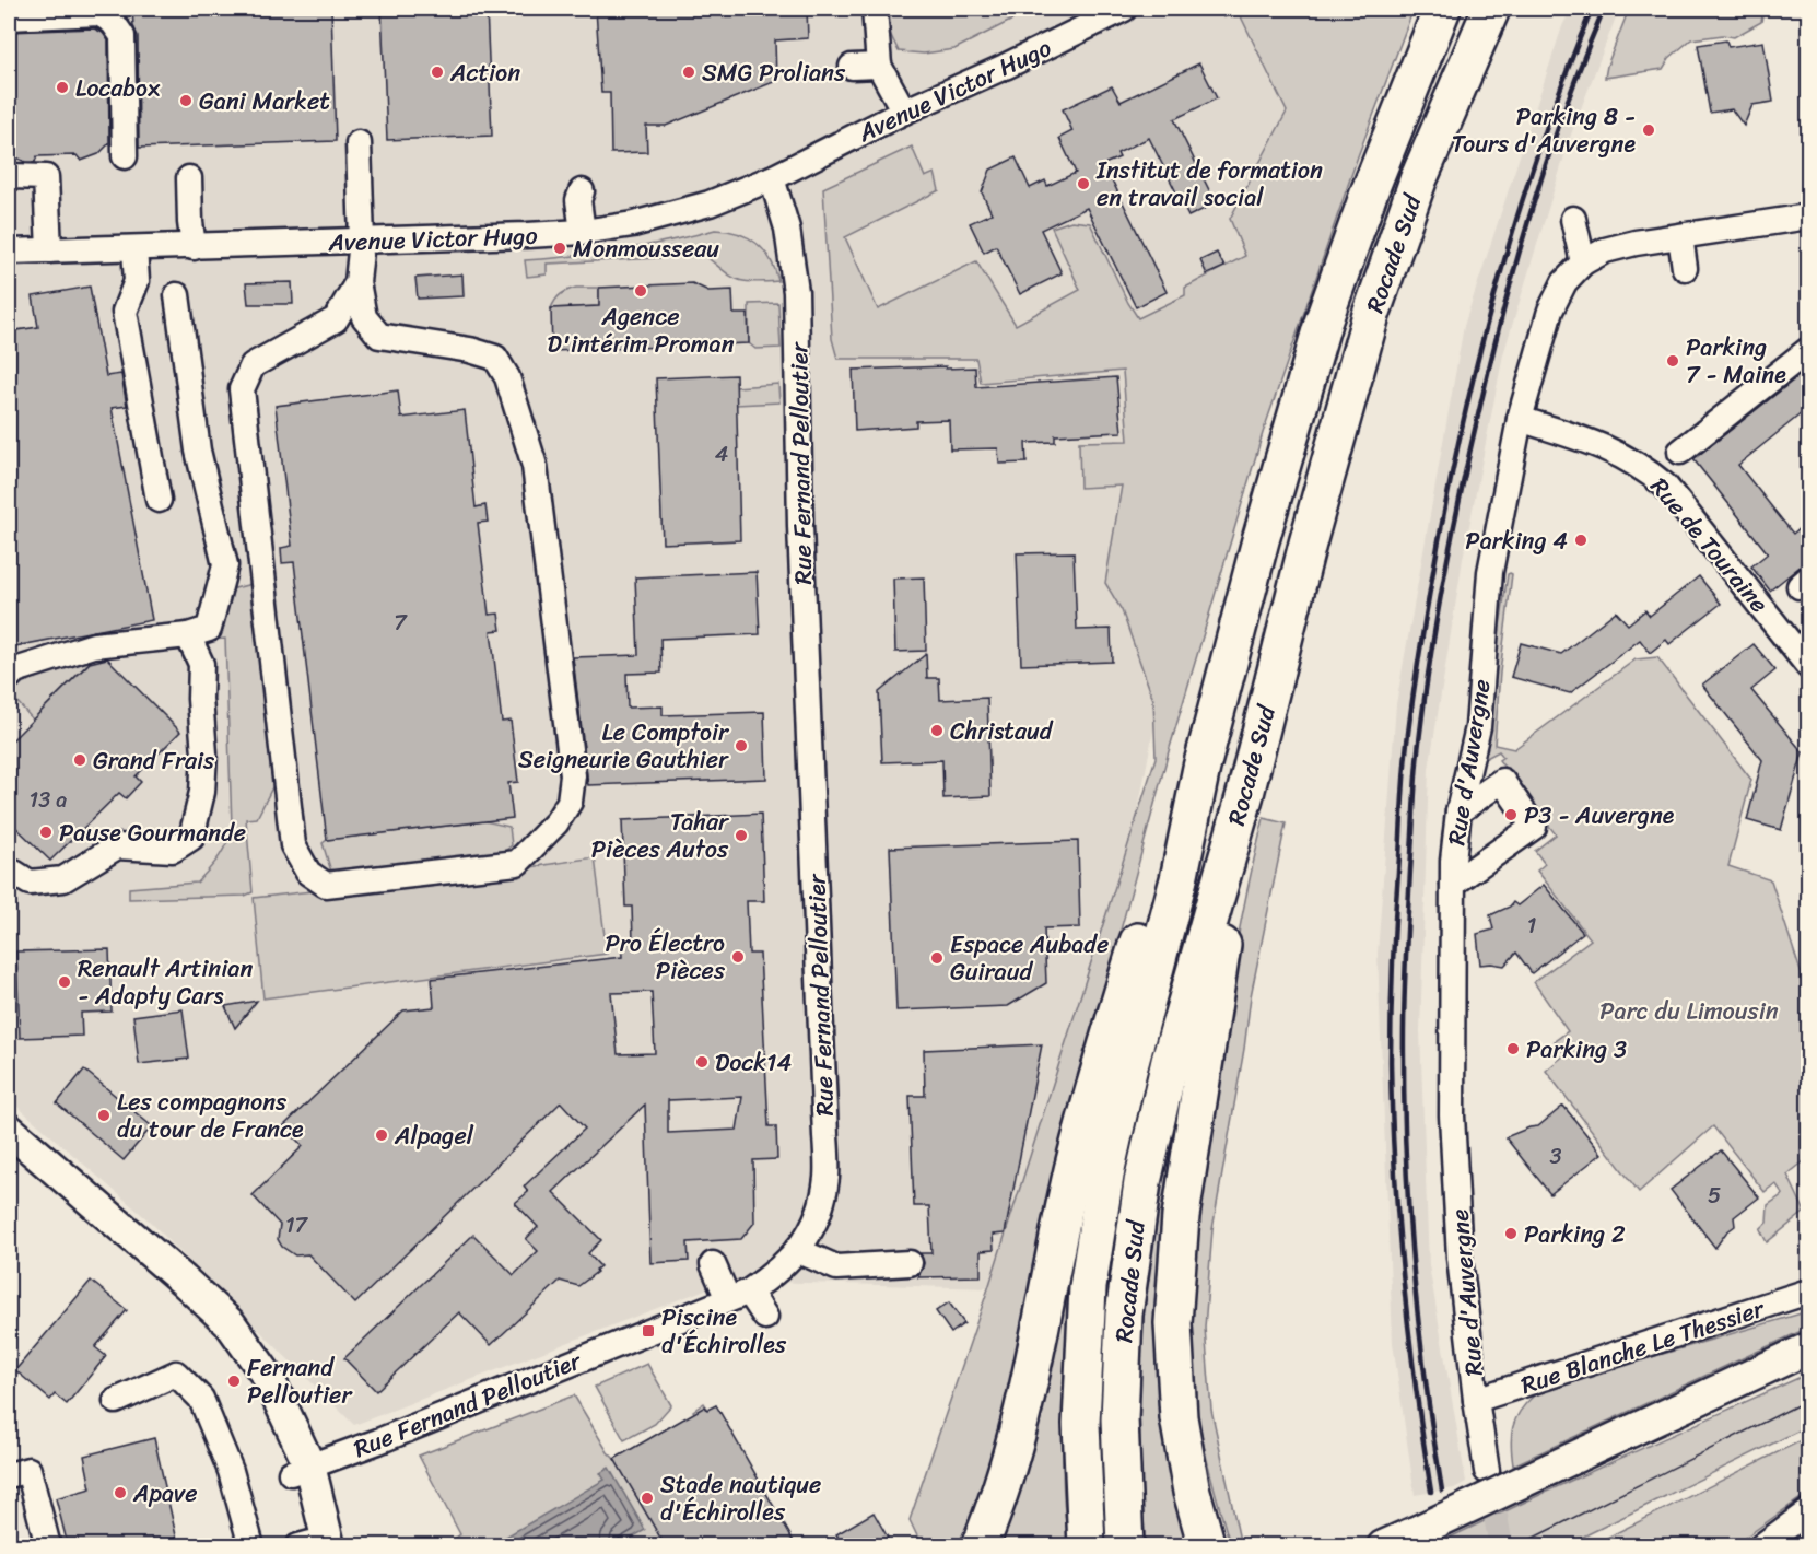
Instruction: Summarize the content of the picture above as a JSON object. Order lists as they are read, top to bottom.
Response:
{
  "streets": {
    "highway": ["Rocade Sud"],
    "street": [
      "Avenue Victor Hugo",
      "Rue Fernand Pelloutier",
      "Rue de Touraine",
      "Rue d'Auvergne",
      "Rue Blanche Le Thessier"
    ]
  },
  "crossings": [
    ["Avenue Victor Hugo", "Rue Fernand Pelloutier"],
    ["Rue de Touraine", "Rue d'Auvergne"],
    ["Rue d'Auvergne", "Rue Blanche Le Thessier"]
  ],
  "parks": ["Parc du Limousin"],
  "places": {
    "other": [
      "Action",
      "SMG Prolians",
      "Locabox",
      "Gani Market",
      "Parking 8 - Tours d'Auvergne",
      "Institut de formation en travail social",
      "Monmousseau",
      "Agence D'intérim Proman",
      "Parking 7 - Maine",
      "Parking 4",
      "Christaud",
      "Le Comptoir Seigneurie Gauthier",
      "Grand Frais",
      "P3 - Auvergne",
      "Pause Gourmande",
      "Tahar Pièces Autos",
      "Pro Électro Pièces",
      "Espace Aubade Guiraud",
      "Renault Artinian - Adapty Cars",
      "Parking 3",
      "Dock14",
      "Les compagnons du tour de France",
      "Alpagel",
      "Parking 2",
      "Fernand Pelloutier",
      "Apave",
      "Stade nautique d'Échirolles"
    ],
    "transit": ["Piscine d'Échirolles"]
  },
  "house_numbers": [
    "4",
    "7",
    "13 a",
    "1",
    "3",
    "5",
    "17"
  ]
}
